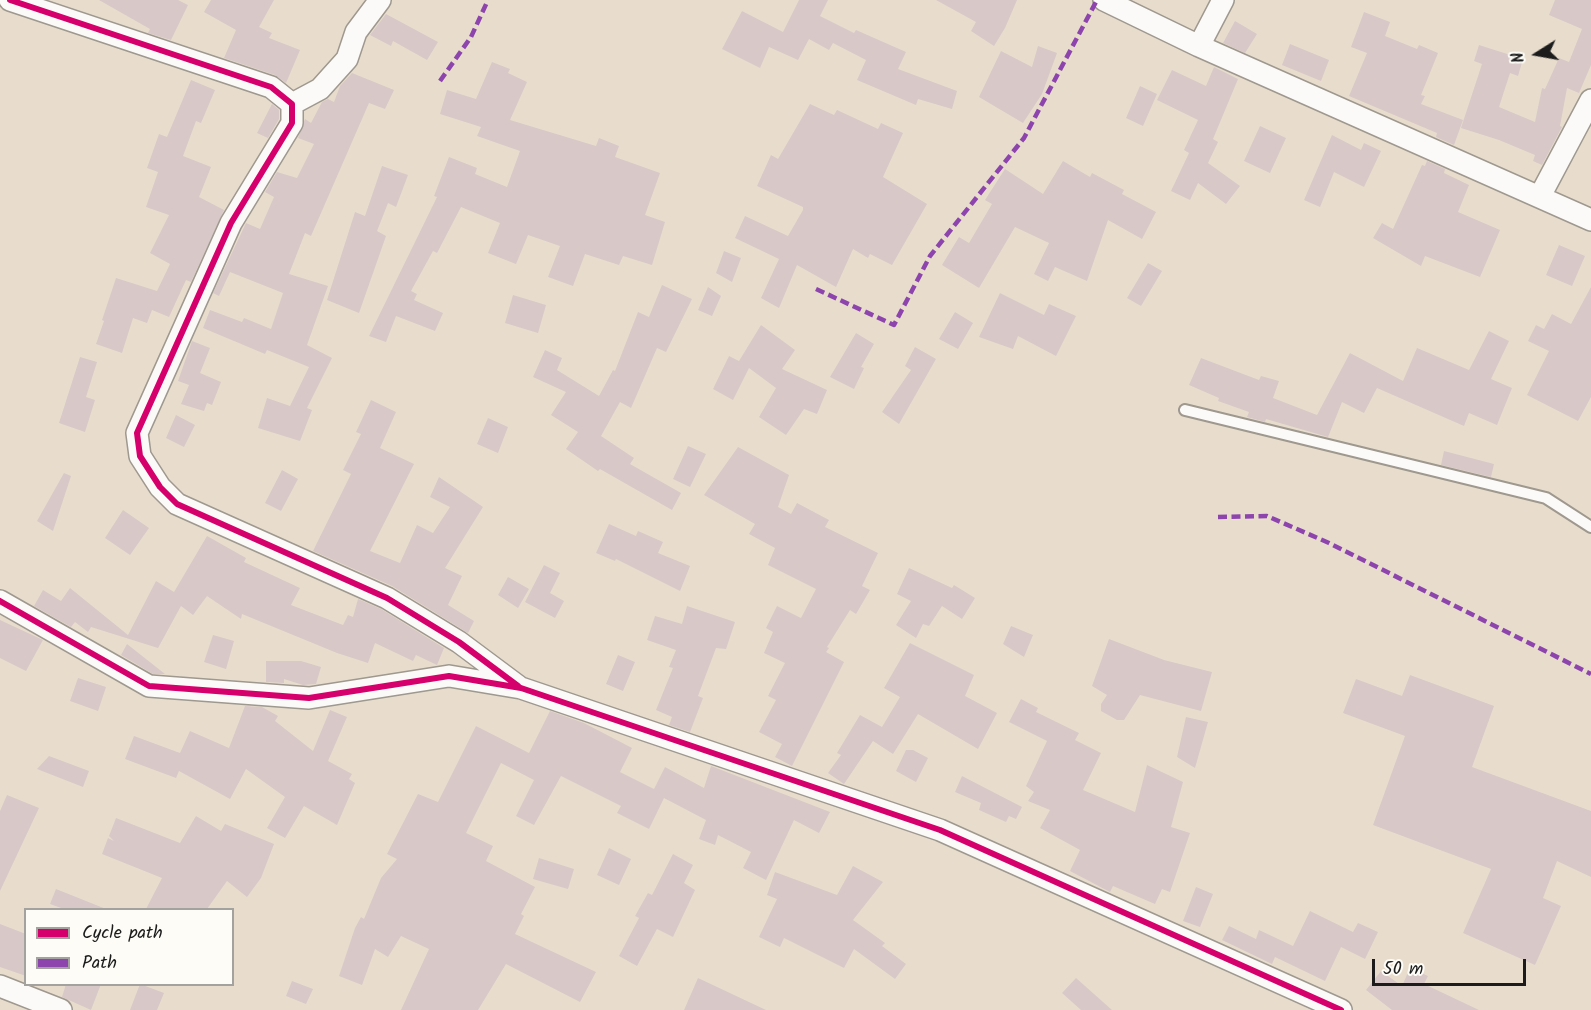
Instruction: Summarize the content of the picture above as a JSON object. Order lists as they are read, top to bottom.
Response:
{
  "legend": ["Cycle path", "Path"],
  "scale_bar": "50 m",
  "north": "left"
}
